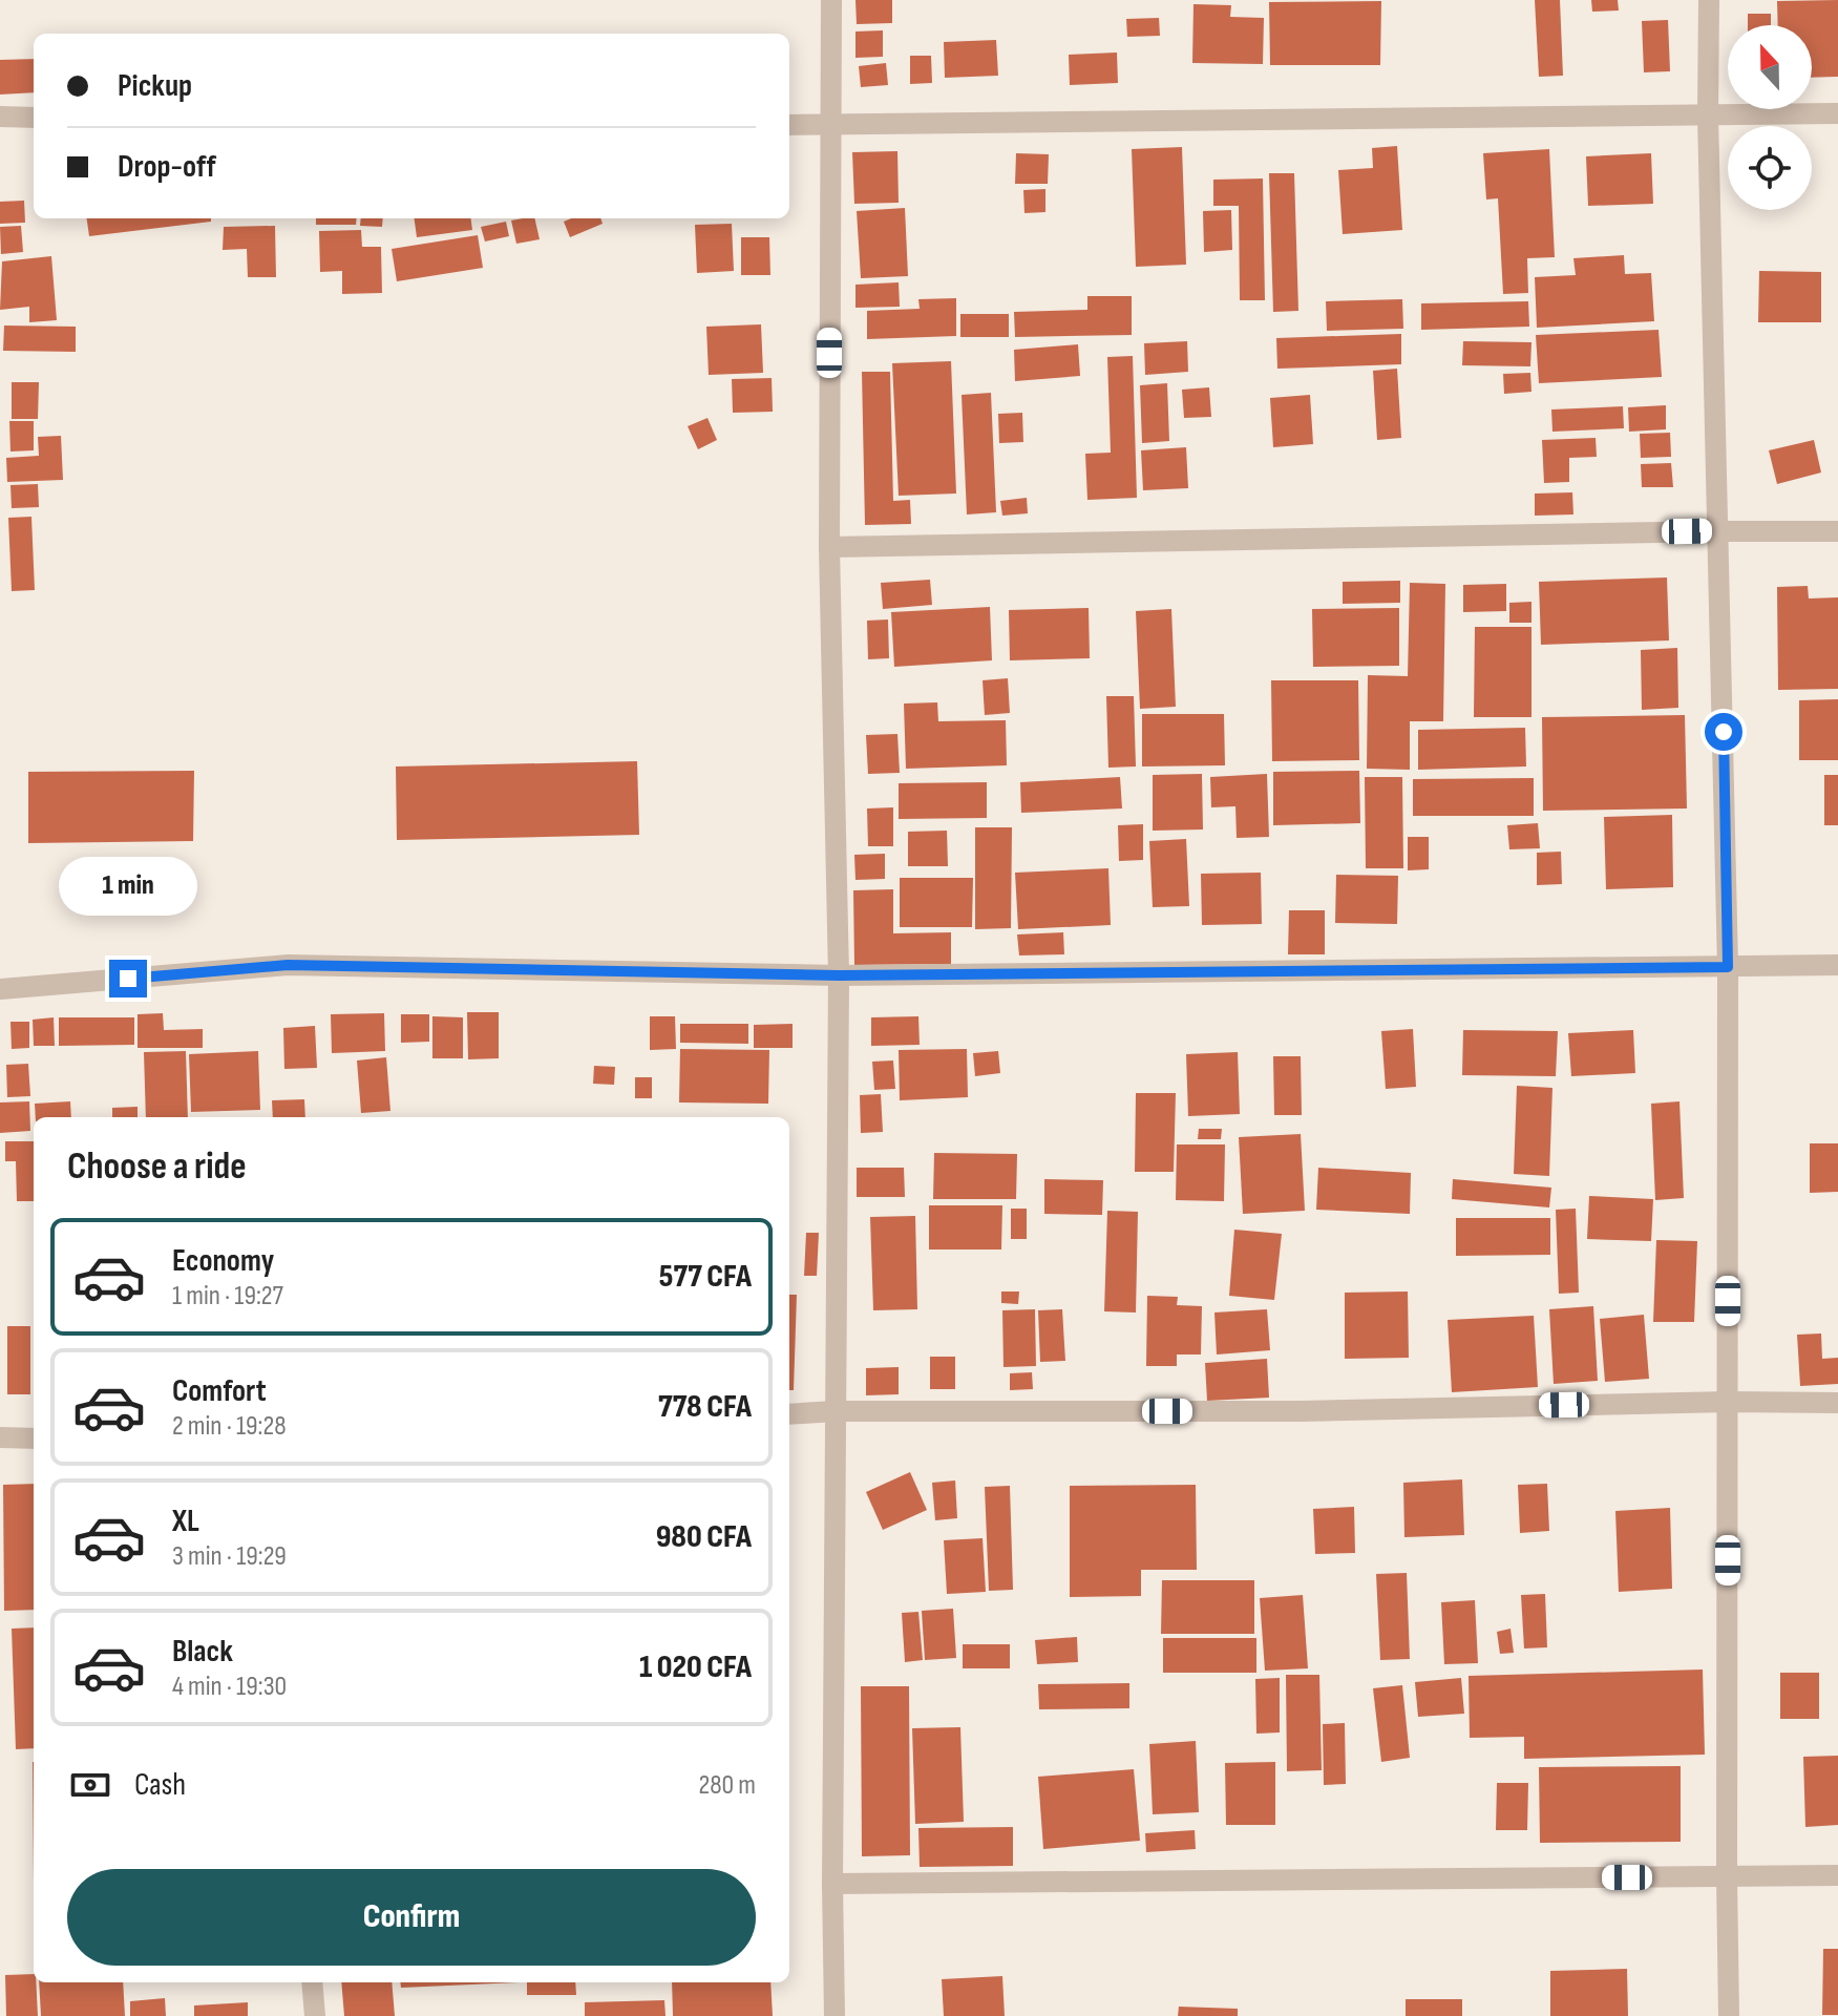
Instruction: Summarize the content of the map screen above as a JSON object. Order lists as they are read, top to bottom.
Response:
{
  "north": "top",
  "page": {
    "banner": ["Pickup", "Drop-off"],
    "bubble": "1 min",
    "heading": "Choose a ride",
    "list": [
      {
        "name": "Economy",
        "note": "1 min · 19:27",
        "value": "577 CFA"
      },
      {
        "name": "Comfort",
        "note": "2 min · 19:28",
        "value": "778 CFA"
      },
      {
        "name": "XL",
        "note": "3 min · 19:29",
        "value": "980 CFA"
      },
      {
        "name": "Black",
        "note": "4 min · 19:30",
        "value": "1 020 CFA"
      }
    ],
    "pay": ["Cash", "280 m"],
    "buttons": "Confirm"
  }
}
